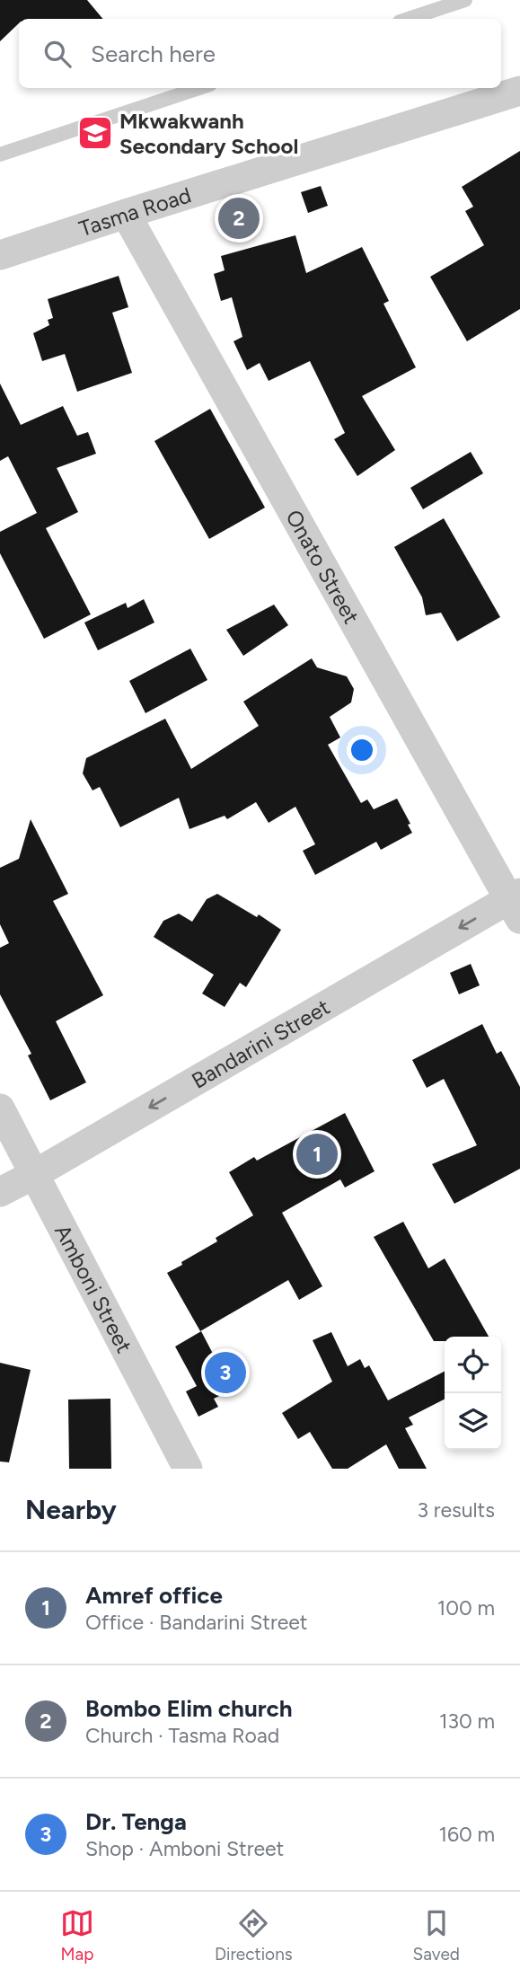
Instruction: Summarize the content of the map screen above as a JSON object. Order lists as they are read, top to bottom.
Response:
{
  "streets": {
    "street": [
      "Tasma Road",
      "Onato Street",
      "Bandarini Street",
      "Amboni Street"
    ]
  },
  "crossings": [
    ["Tasma Road", "Onato Street"],
    ["Onato Street", "Bandarini Street"],
    ["Bandarini Street", "Amboni Street"]
  ],
  "one_way": ["Bandarini Street"],
  "places": {
    "school or university": ["Mkwakwanh Secondary School"]
  },
  "page": {
    "search": "Search here",
    "pins": ["2", "1", "3"],
    "heading": ["Nearby", "3 results"],
    "list": [
      {
        "mark": "1",
        "name": "Amref office",
        "note": "Office · Bandarini Street",
        "value": "100 m"
      },
      {
        "mark": "2",
        "name": "Bombo Elim church",
        "note": "Church · Tasma Road",
        "value": "130 m"
      },
      {
        "mark": "3",
        "name": "Dr. Tenga",
        "note": "Shop · Amboni Street",
        "value": "160 m"
      }
    ],
    "nav": ["Map", "Directions", "Saved"]
  }
}
